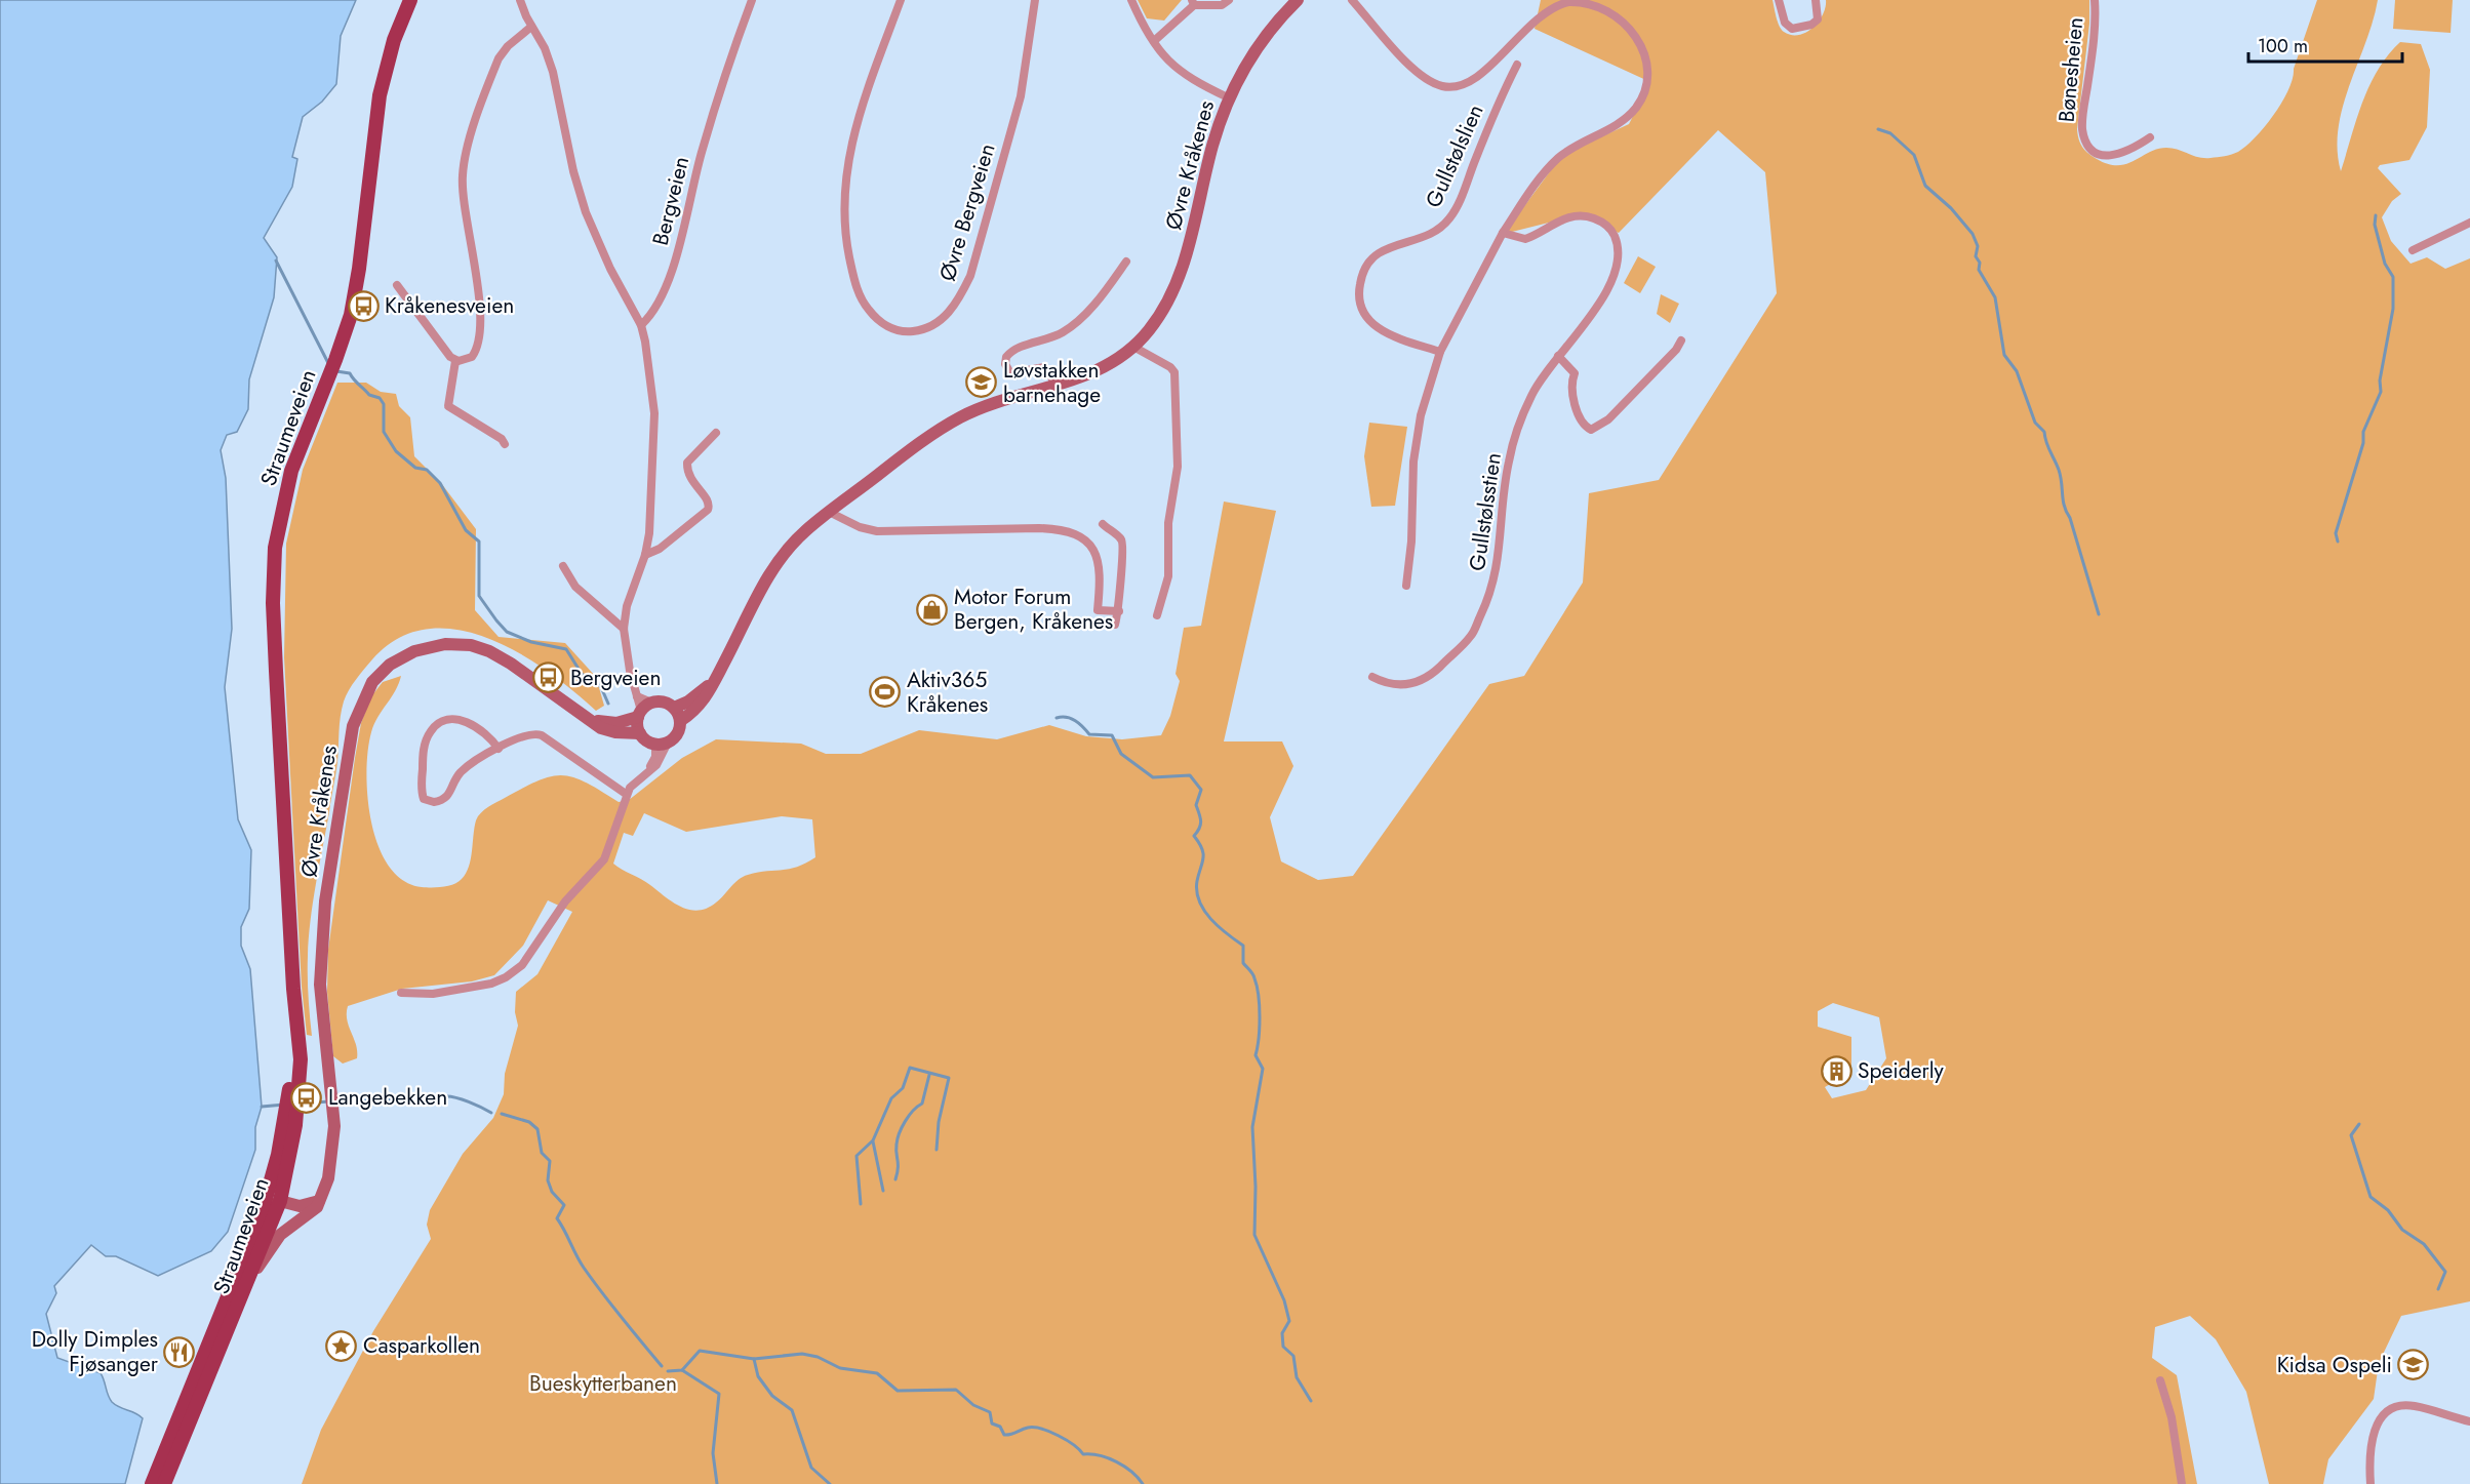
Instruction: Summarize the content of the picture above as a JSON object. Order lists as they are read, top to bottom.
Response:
{
  "streets": {
    "main road": ["Øvre Kråkenes", "Straumeveien"],
    "street": [
      "Bønesheien",
      "Gullstølslien",
      "Bergveien",
      "Øvre Bergveien",
      "Gullstølsstien"
    ]
  },
  "crossings": [
    ["Øvre Kråkenes", "Straumeveien"]
  ],
  "parks": ["Bueskytterbanen"],
  "places": {
    "bus stop": ["Kråkenesveien", "Bergveien", "Langebekken"],
    "school or university": ["Løvstakken barnehage", "Kidsa Ospeli"],
    "shop": ["Motor Forum Bergen, Kråkenes"],
    "sports": ["Aktiv365 Kråkenes"],
    "building": ["Speiderly"],
    "place": ["Casparkollen"],
    "restaurant": ["Dolly Dimples Fjøsanger"]
  },
  "scale_bar": "100 m"
}
